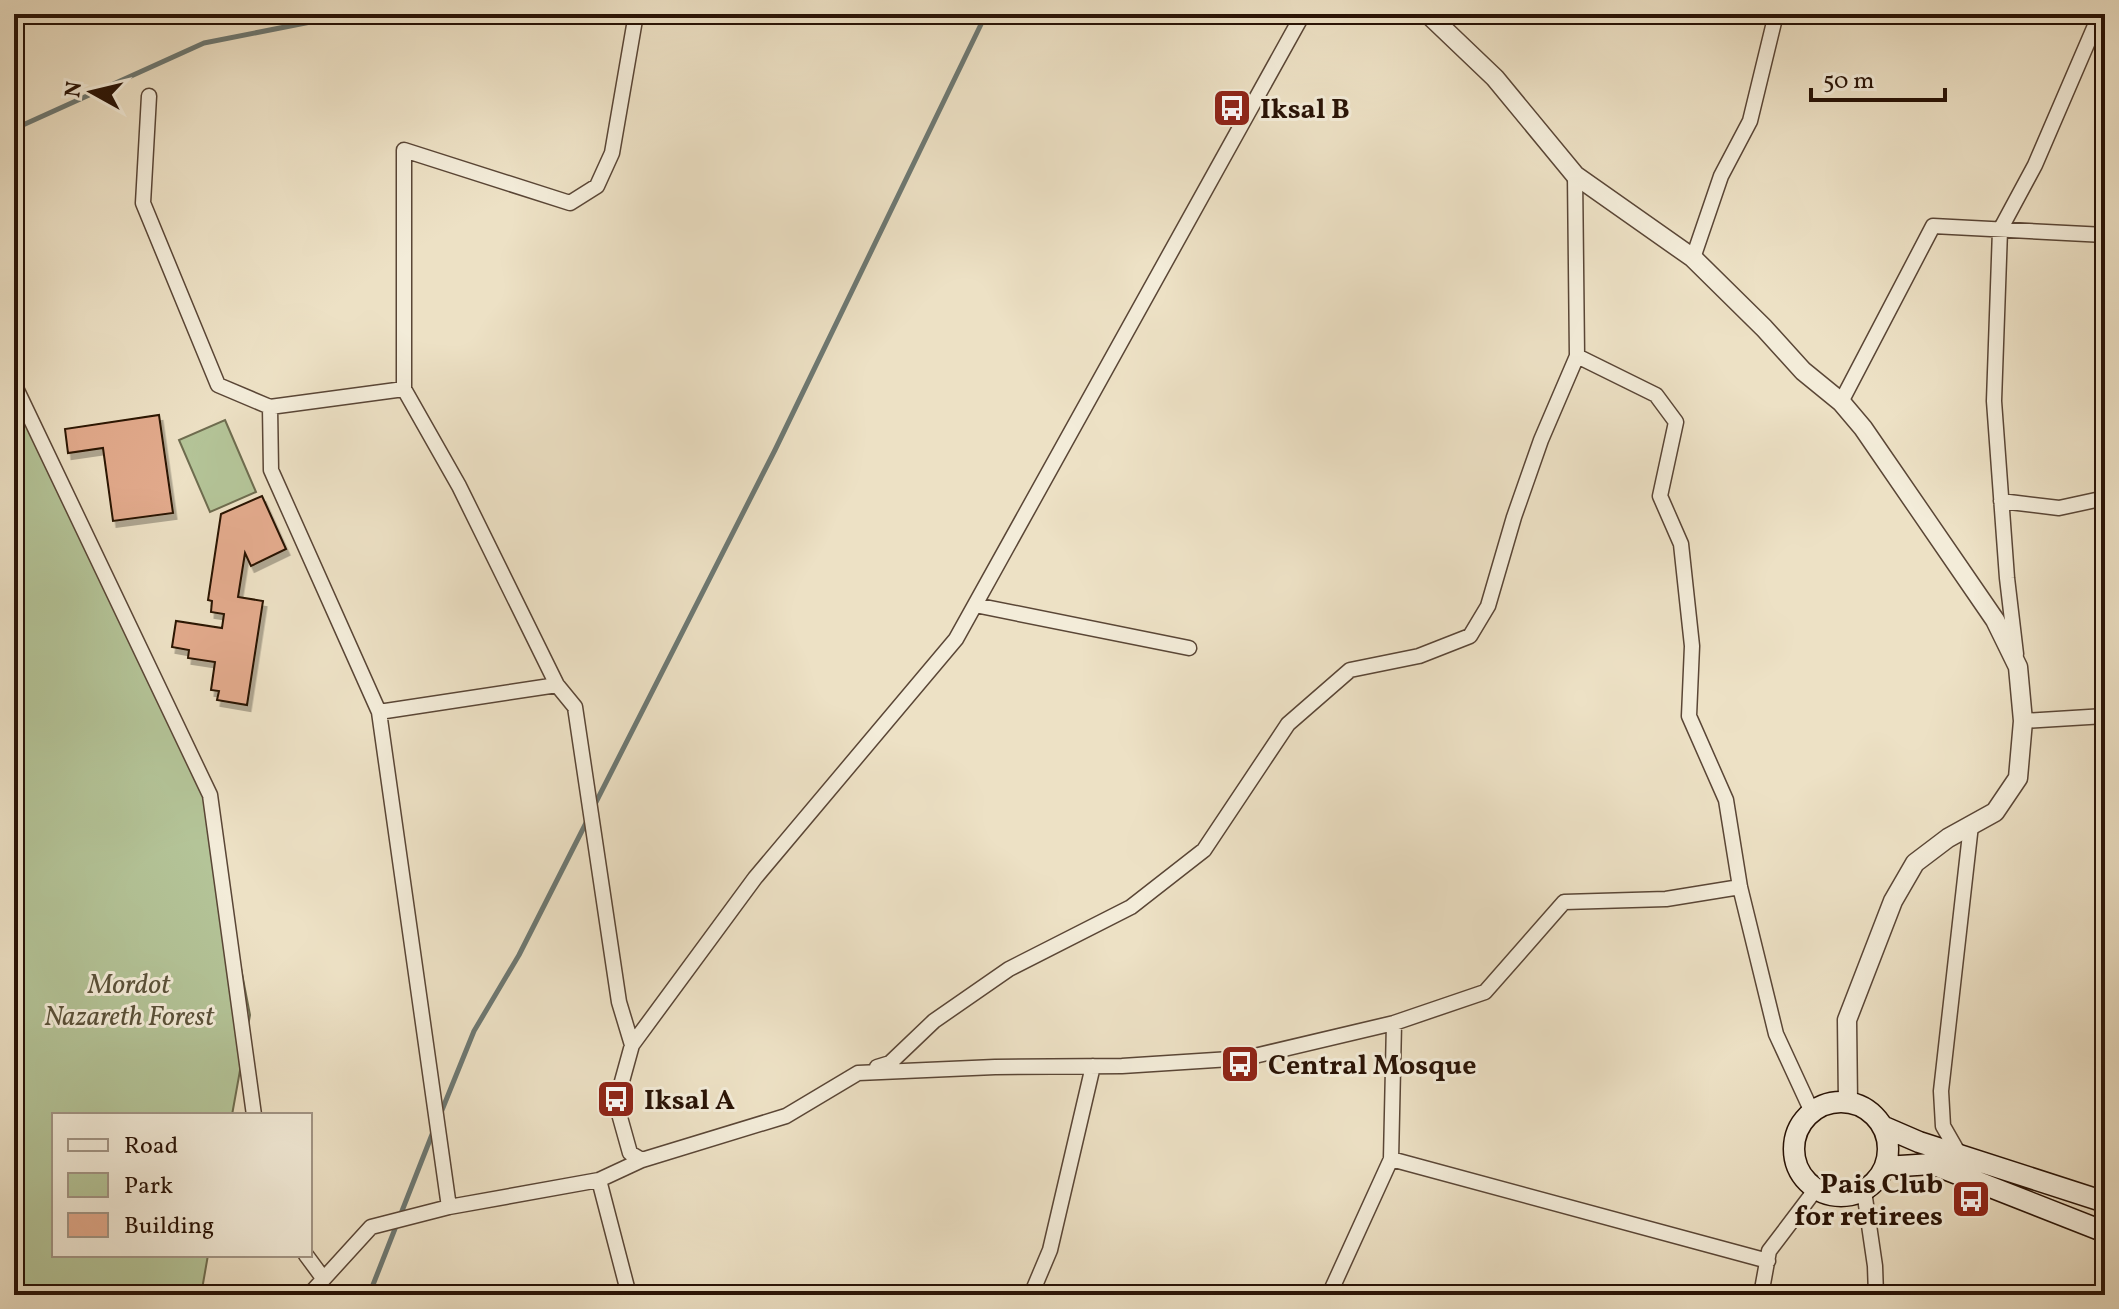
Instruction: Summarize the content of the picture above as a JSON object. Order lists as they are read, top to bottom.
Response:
{
  "parks": ["Mordot Nazareth Forest"],
  "places": {
    "bus stop": [
      "Iksal B",
      "Central Mosque",
      "Iksal A",
      "Pais Club for retirees"
    ]
  },
  "legend": ["Road", "Park", "Building"],
  "scale_bar": "50 m",
  "north": "left"
}
